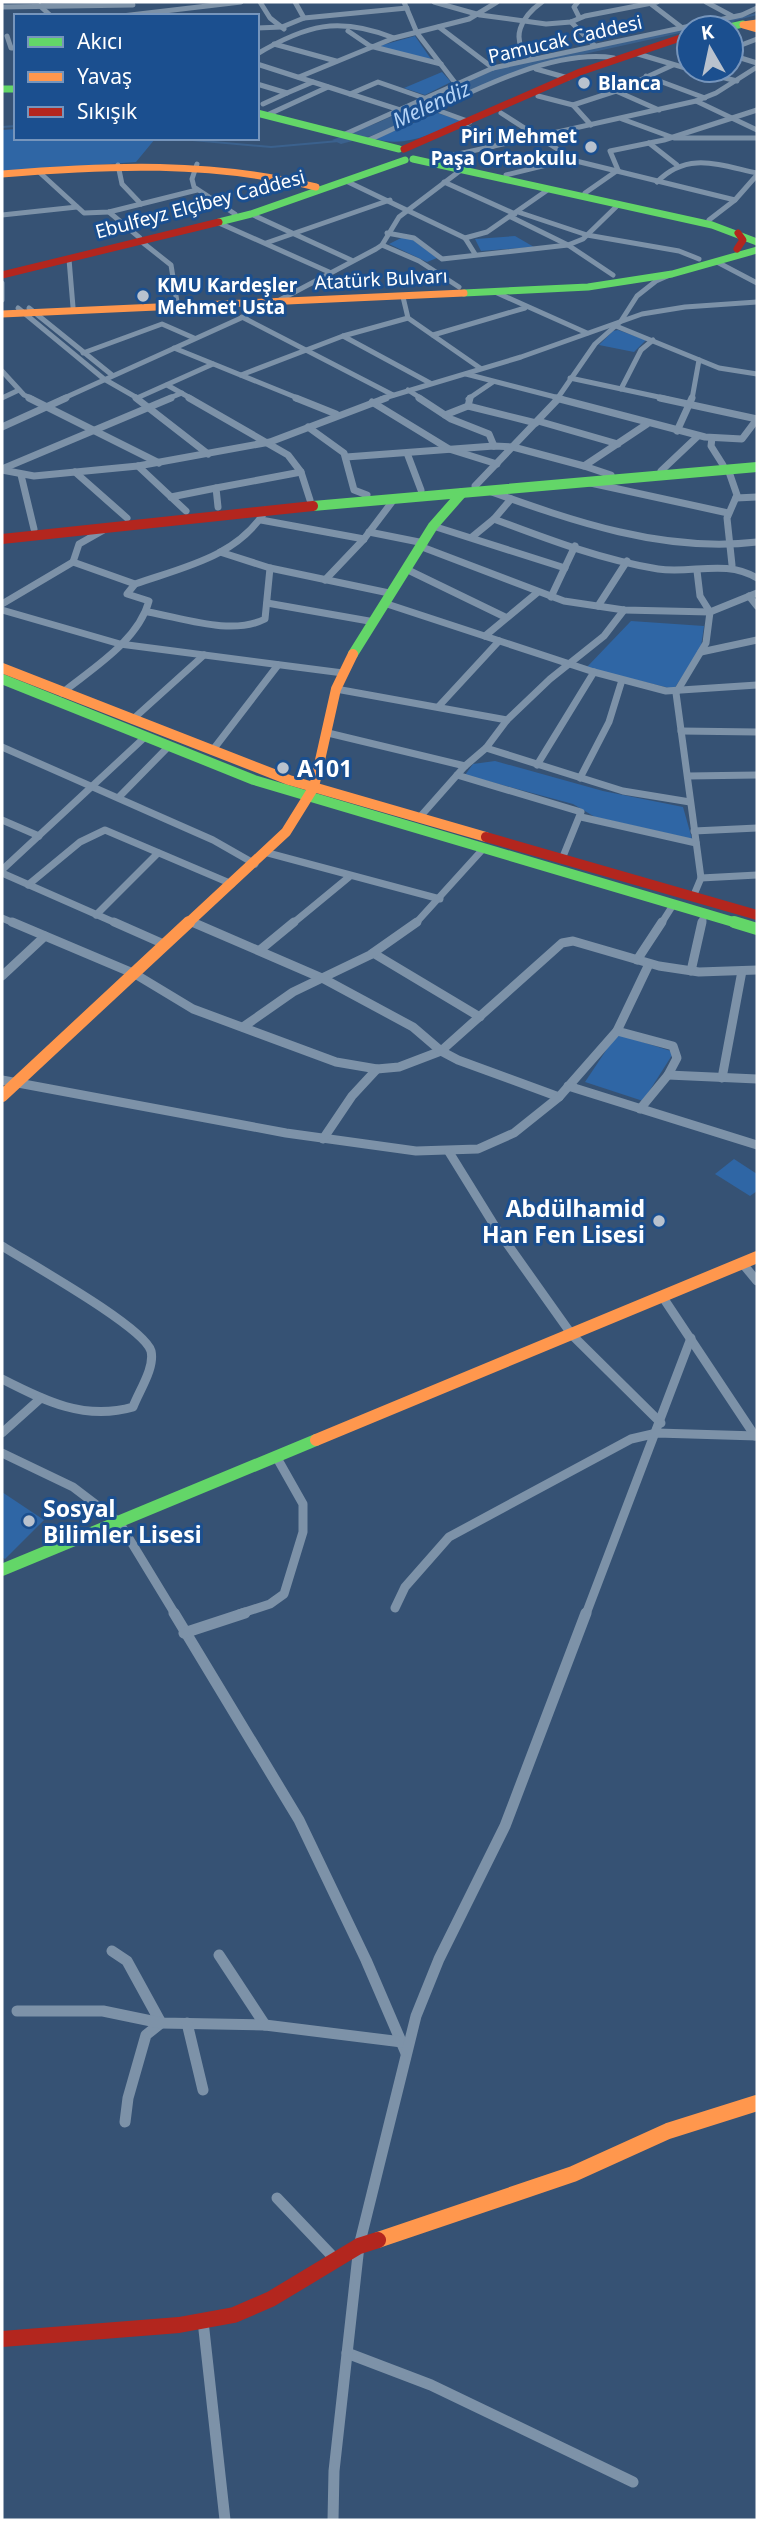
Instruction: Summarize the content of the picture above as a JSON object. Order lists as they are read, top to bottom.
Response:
{
  "streets": {
    "main road": ["Ebulfeyz Elçibey Caddesi", "Atatürk Bulvarı"],
    "street": ["Pamucak Caddesi"]
  },
  "water": ["Melendiz"],
  "places": [
    "Blanca",
    "Piri Mehmet Paşa Ortaokulu",
    "KMU Kardeşler Mehmet Usta",
    "A101",
    "Abdülhamid Han Fen Lisesi",
    "Sosyal Bilimler Lisesi"
  ],
  "legend": ["Akıcı", "Yavaş", "Sıkışık"],
  "north": "top"
}
